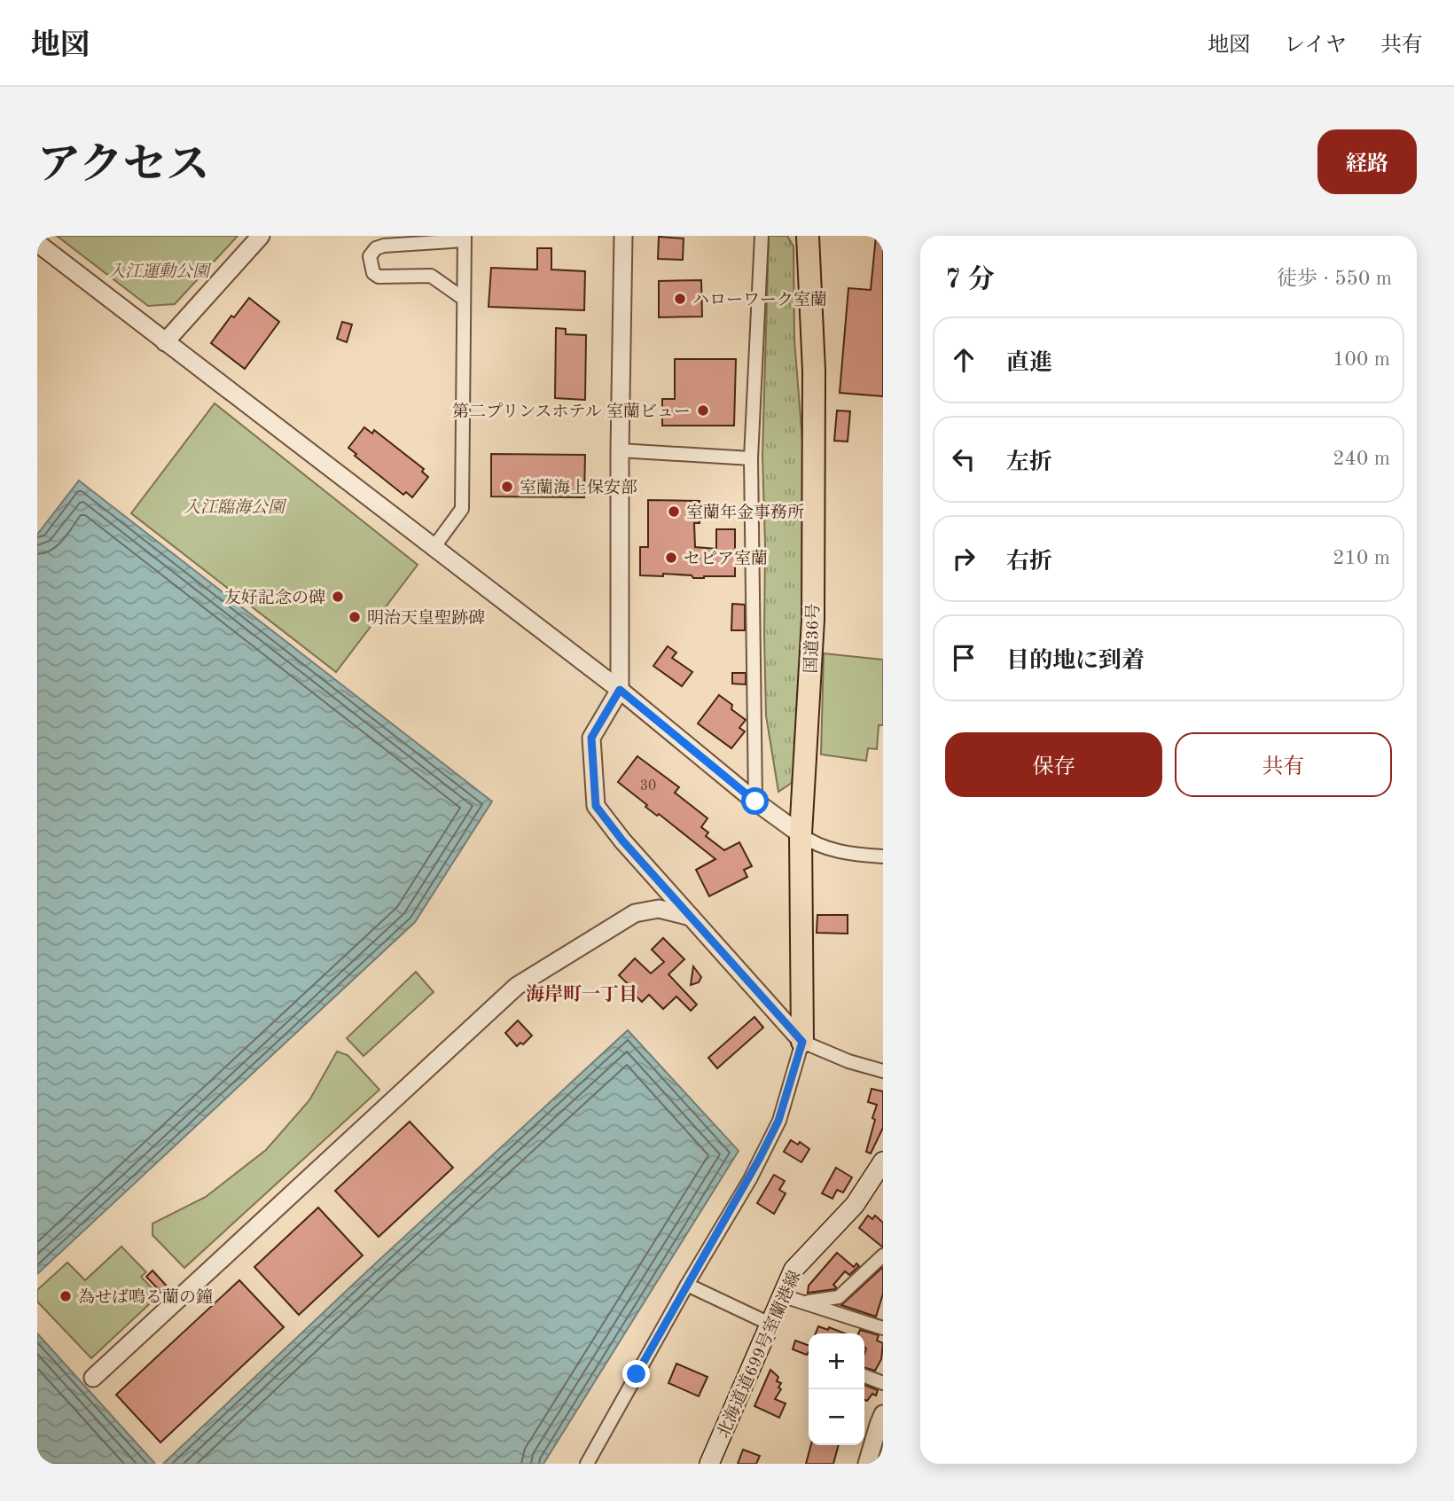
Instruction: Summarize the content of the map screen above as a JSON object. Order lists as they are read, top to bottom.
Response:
{
  "streets": {
    "highway": ["国道36号"],
    "main road": ["北海道道699号室蘭港線"]
  },
  "districts": ["海岸町一丁目"],
  "parks": ["入江運動公園", "入江臨海公園"],
  "places": [
    "ハローワーク室蘭",
    "第二プリンスホテル 室蘭ビュー",
    "室蘭海上保安部",
    "室蘭年金事務所",
    "セピア室蘭",
    "友好記念の碑",
    "明治天皇聖跡碑",
    "為せば鳴る蘭の鐘"
  ],
  "house_numbers": ["30"],
  "page": {
    "header": "地図",
    "nav": ["地図", "レイヤ", "共有"],
    "title": "アクセス",
    "buttons": [
      "経路",
      ["保存", "共有"]
    ],
    "heading": ["7 分", "徒歩 · 550 m"],
    "list": [
      ["直進", "100 m"],
      ["左折", "240 m"],
      ["右折", "210 m"],
      "目的地に到着"
    ],
    "map_buttons": ["+", "−"]
  }
}
